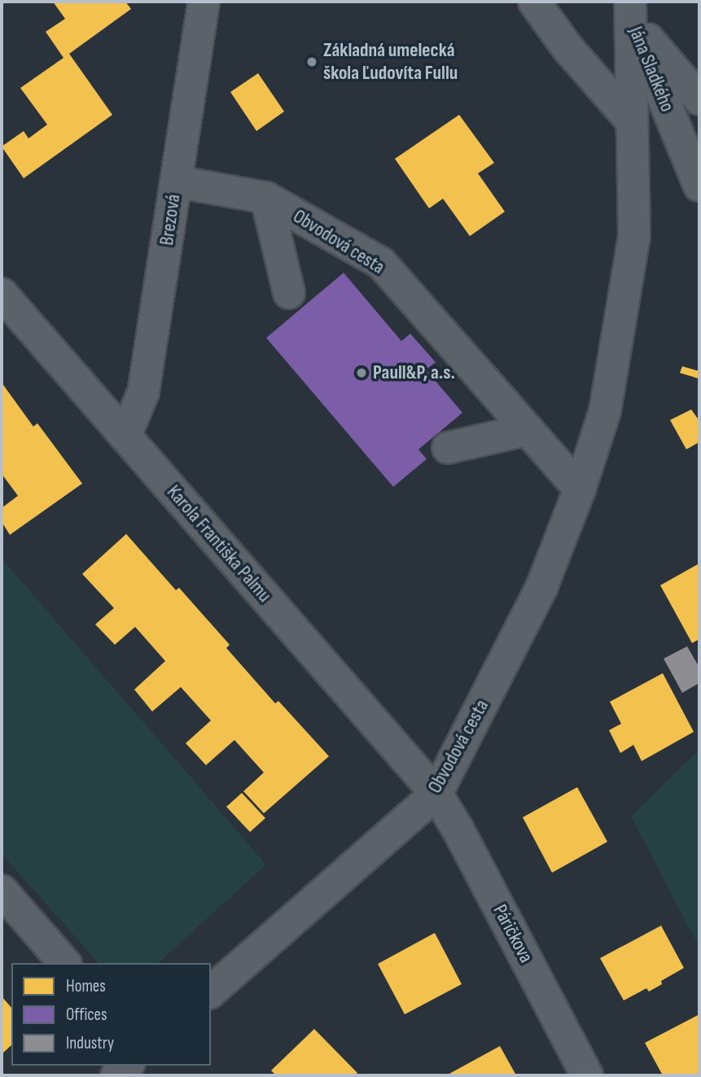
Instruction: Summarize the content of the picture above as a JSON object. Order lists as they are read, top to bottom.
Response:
{
  "streets": {
    "street": [
      "Jána Sladkého",
      "Brezová",
      "Obvodová cesta",
      "Karola Františka Palmu",
      "Páričkova"
    ]
  },
  "crossings": [
    ["Jána Sladkého", "Obvodová cesta"],
    ["Brezová", "Obvodová cesta"],
    ["Brezová", "Karola Františka Palmu"],
    ["Obvodová cesta", "Karola Františka Palmu"],
    ["Obvodová cesta", "Páričkova"],
    ["Karola Františka Palmu", "Páričkova"]
  ],
  "places": ["Základná umelecká škola Ľudovíta Fullu", "Paull&P, a.s."],
  "legend": ["Homes", "Offices", "Industry"]
}
